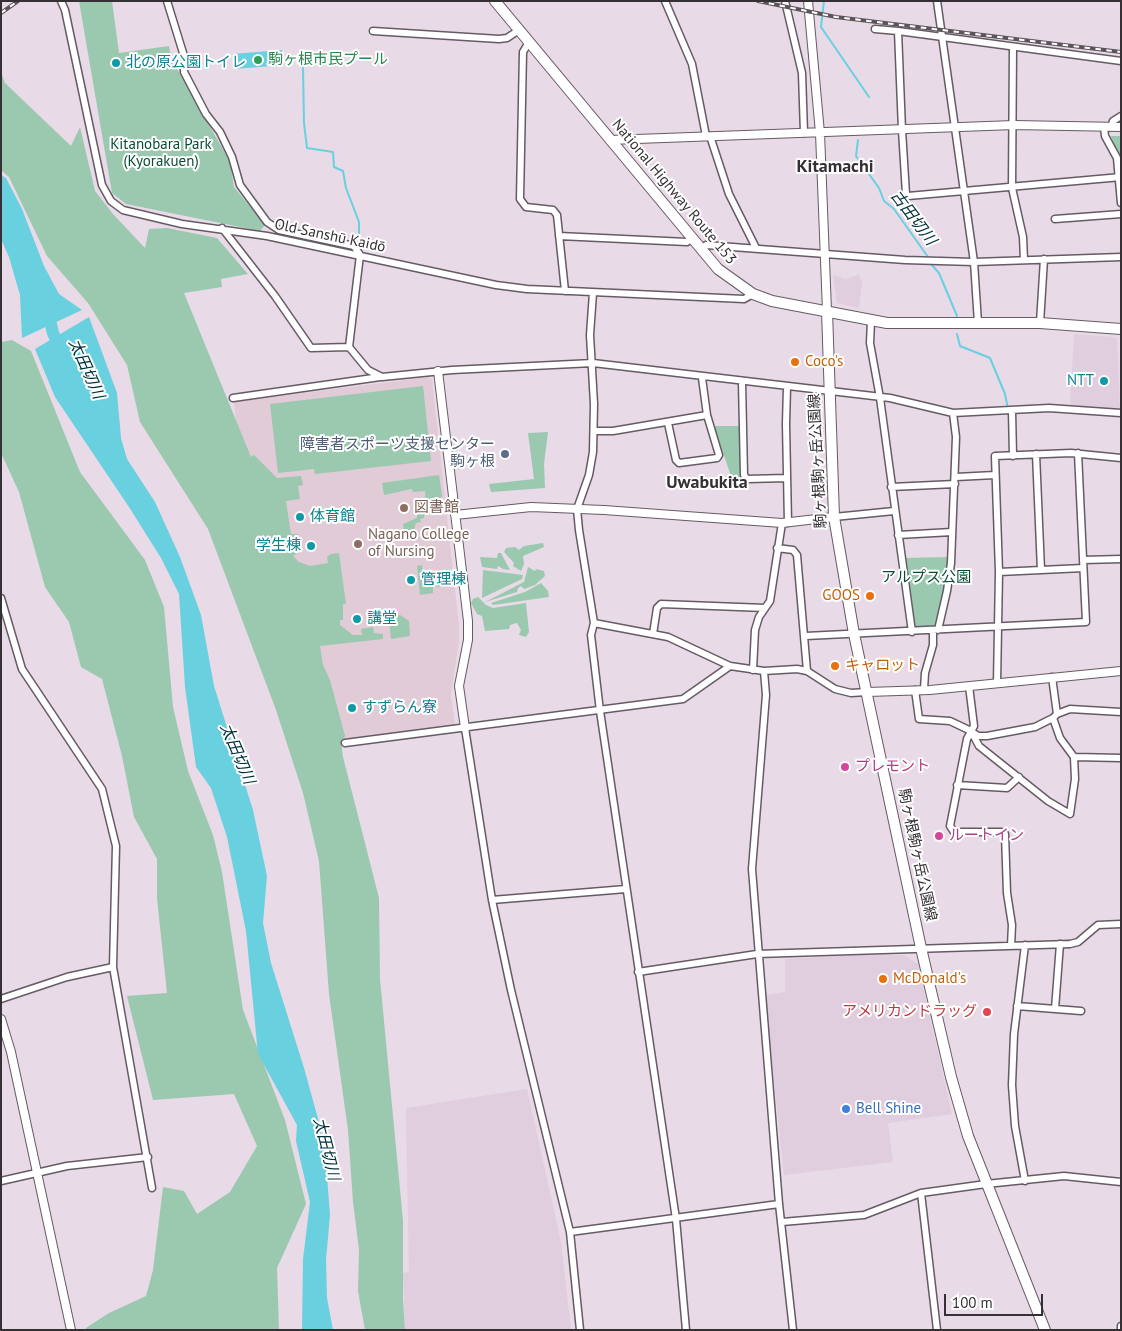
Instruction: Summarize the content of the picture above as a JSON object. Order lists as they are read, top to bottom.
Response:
{
  "streets": {
    "main road": ["National Highway Route 153", "駒ヶ根駒ヶ岳公園線"],
    "street": ["Old Sanshū Kaidō"]
  },
  "crossings": [
    ["National Highway Route 153", "Old Sanshū Kaidō"],
    ["National Highway Route 153", "駒ヶ根駒ヶ岳公園線"]
  ],
  "districts": ["Kitamachi", "Uwabukita"],
  "water": ["古田切川", "太田切川"],
  "parks": ["Kitanobara Park (Kyorakuen)", "アルプス公園"],
  "places": [
    "駒ヶ根市民プール",
    "北の原公園トイレ",
    "Coco's",
    "NTT",
    "障害者スポーツ支援センター 駒ヶ根",
    "図書館",
    "体育館",
    "Nagano College of Nursing",
    "学生棟",
    "管理棟",
    "GOOS",
    "講堂",
    "キャロット",
    "すずらん寮",
    "プレモント",
    "ルートイン",
    "McDonald's",
    "アメリカンドラッグ",
    "Bell Shine"
  ],
  "scale_bar": "100 m"
}
